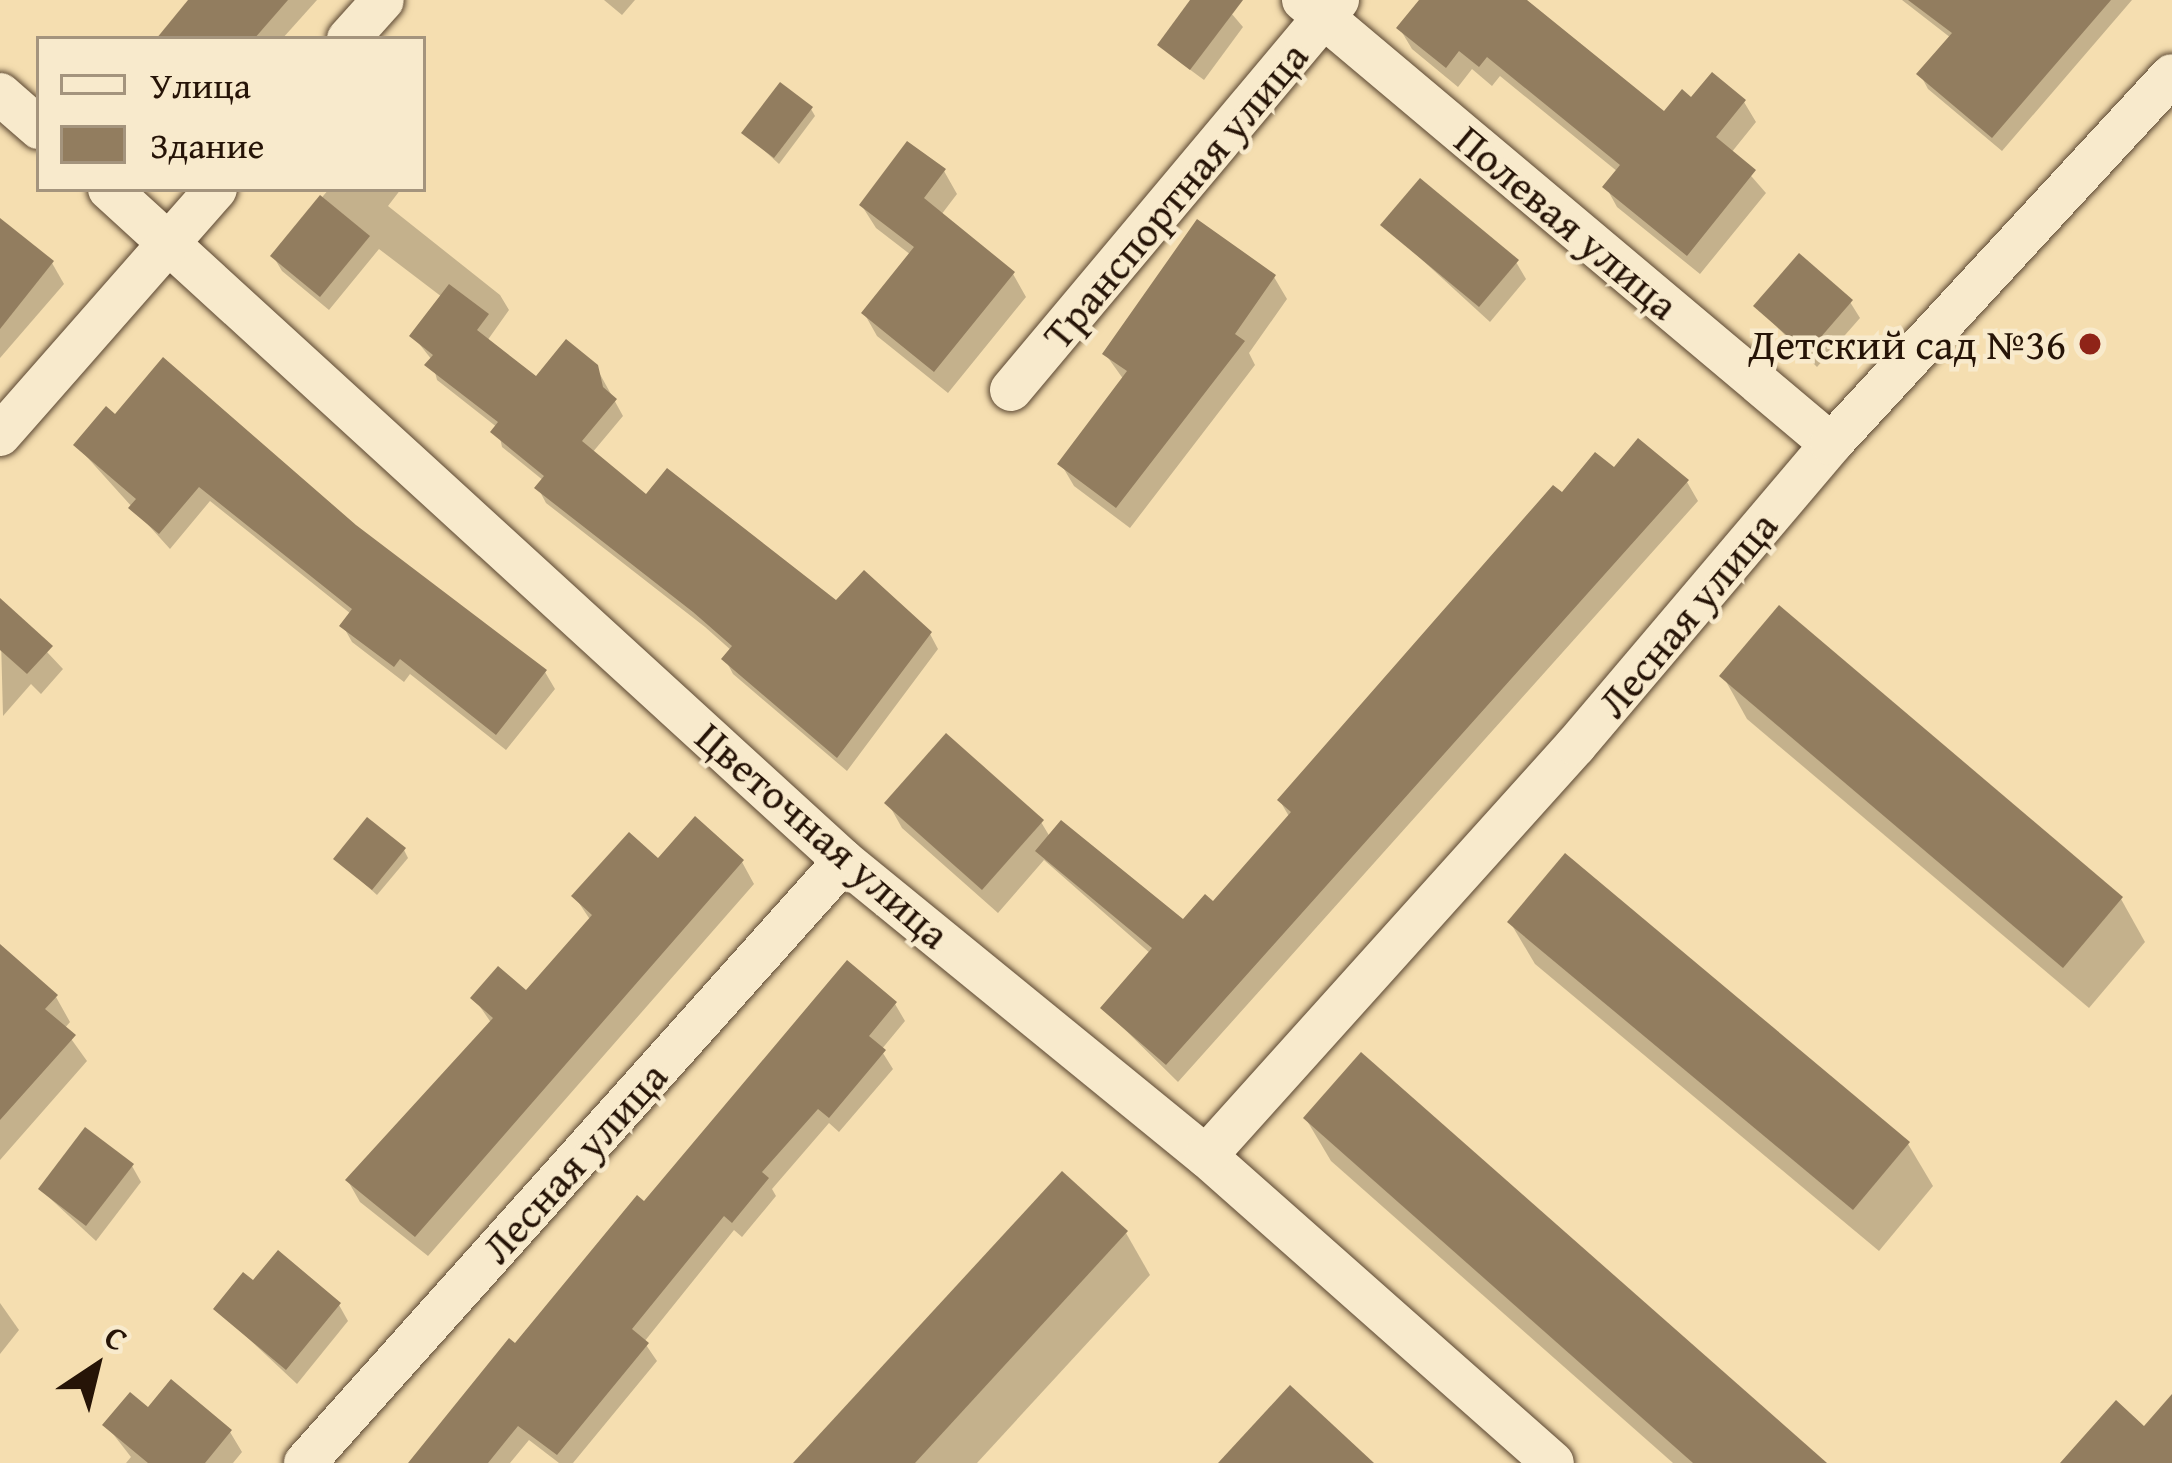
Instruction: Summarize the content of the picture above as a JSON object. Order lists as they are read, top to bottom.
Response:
{
  "streets": {
    "street": [
      "Транспортная улица",
      "Полевая улица",
      "Лесная улица",
      "Цветочная улица"
    ]
  },
  "crossings": [
    ["Транспортная улица", "Полевая улица"],
    ["Полевая улица", "Лесная улица"],
    ["Лесная улица", "Цветочная улица"]
  ],
  "places": ["Детский сад №36"],
  "legend": ["Улица", "Здание"],
  "north": "top right"
}
